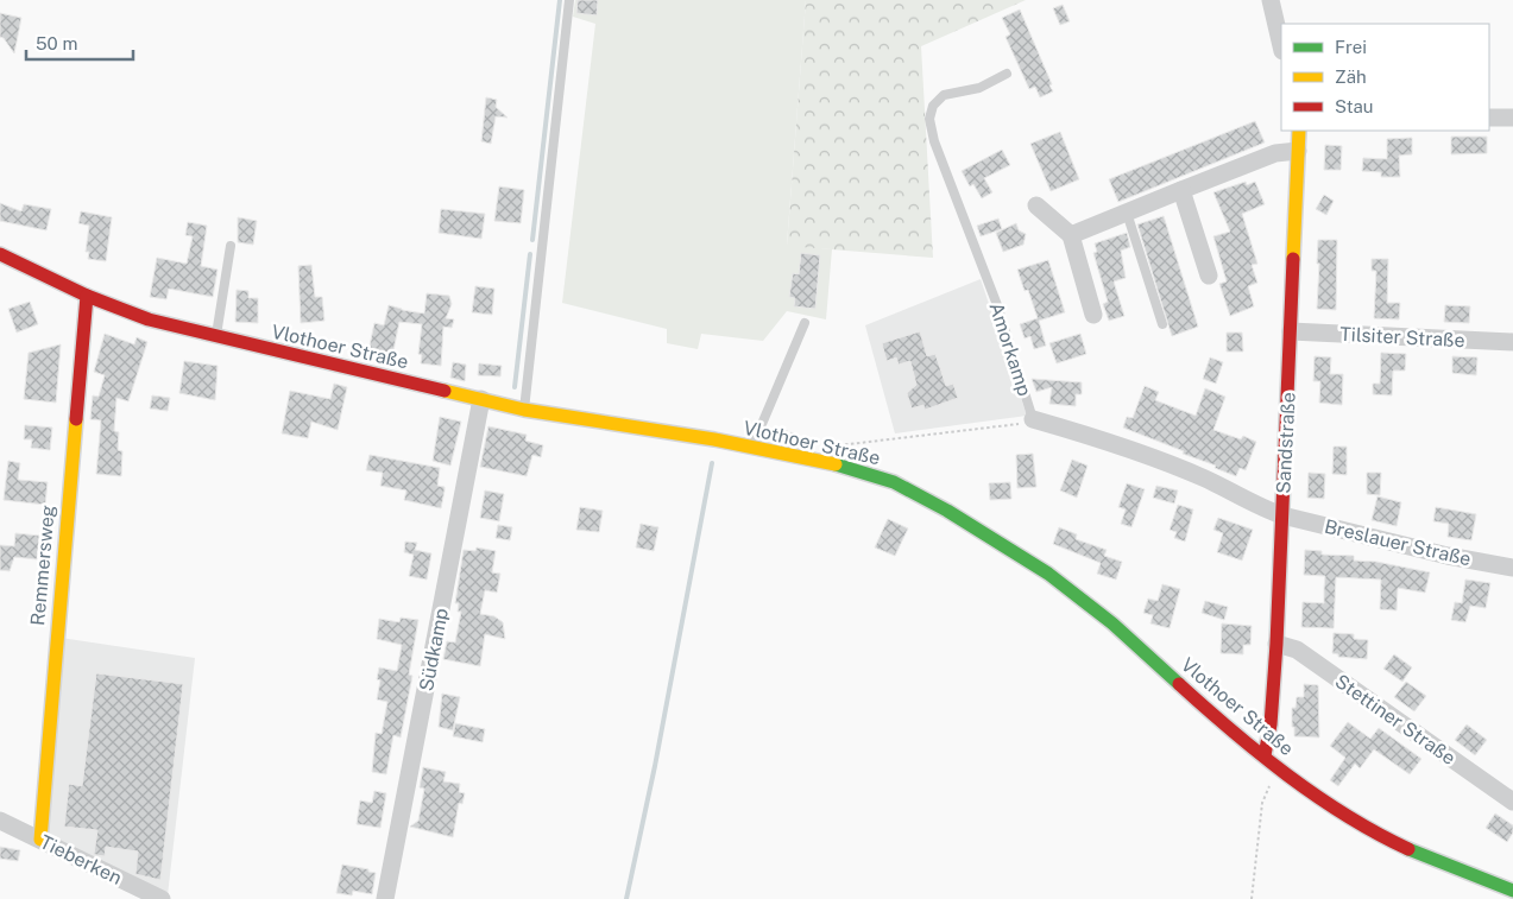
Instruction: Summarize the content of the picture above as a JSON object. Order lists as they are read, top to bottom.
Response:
{
  "streets": {
    "street": [
      "Tilsiter Straße",
      "Vlothoer Straße",
      "Amorkamp",
      "Sandstraße",
      "Breslauer Straße",
      "Remmersweg",
      "Südkamp",
      "Stettiner Straße",
      "Tieberken"
    ]
  },
  "crossings": [
    ["Tilsiter Straße", "Sandstraße"],
    ["Vlothoer Straße", "Sandstraße"],
    ["Vlothoer Straße", "Remmersweg"],
    ["Vlothoer Straße", "Südkamp"],
    ["Amorkamp", "Sandstraße"],
    ["Amorkamp", "Breslauer Straße"],
    ["Sandstraße", "Breslauer Straße"],
    ["Sandstraße", "Stettiner Straße"],
    ["Remmersweg", "Tieberken"]
  ],
  "legend": ["Frei", "Zäh", "Stau"],
  "scale_bar": "50 m"
}
